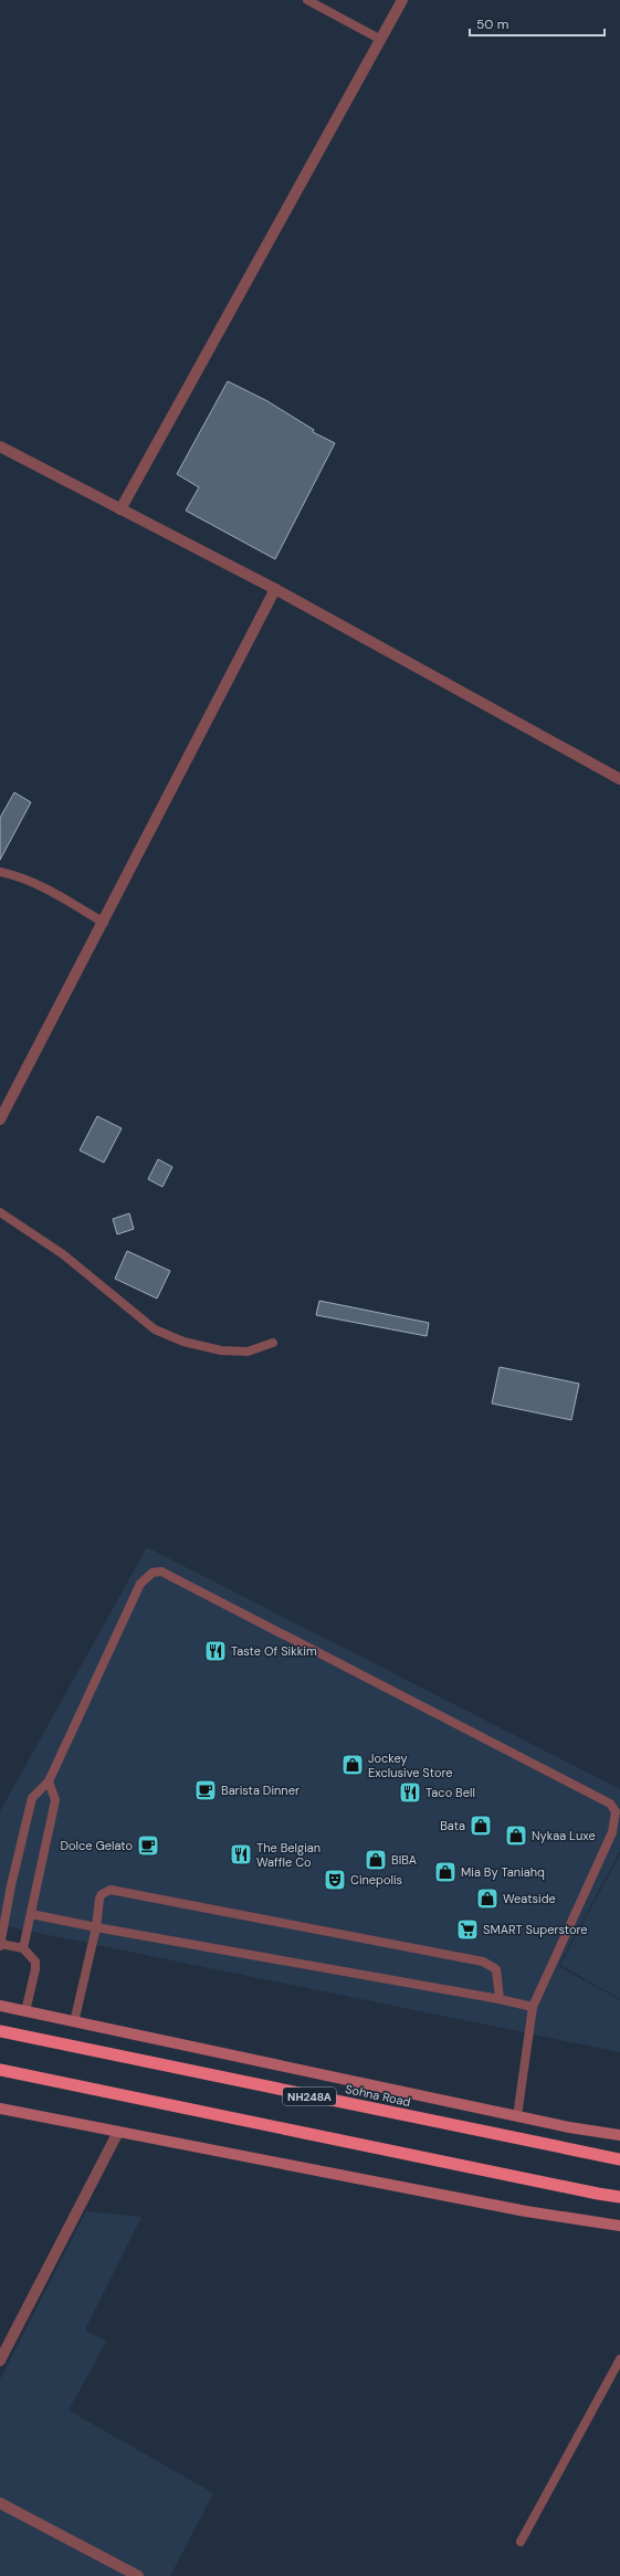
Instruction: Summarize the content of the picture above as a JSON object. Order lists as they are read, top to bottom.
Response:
{
  "streets": {
    "highway": ["Sohna Road", "NH248A"]
  },
  "places": {
    "restaurant": ["Taste Of Sikkim", "Taco Bell", "The Belgian Waffle Co"],
    "shop": [
      "Jockey Exclusive Store",
      "Bata",
      "Nykaa Luxe",
      "BIBA",
      "Mia By Taniahq",
      "Weatside"
    ],
    "cafe": ["Barista Dinner", "Dolce Gelato"],
    "theatre": ["Cinepolis"],
    "supermarket": ["SMART Superstore"]
  },
  "scale_bar": "50 m"
}
